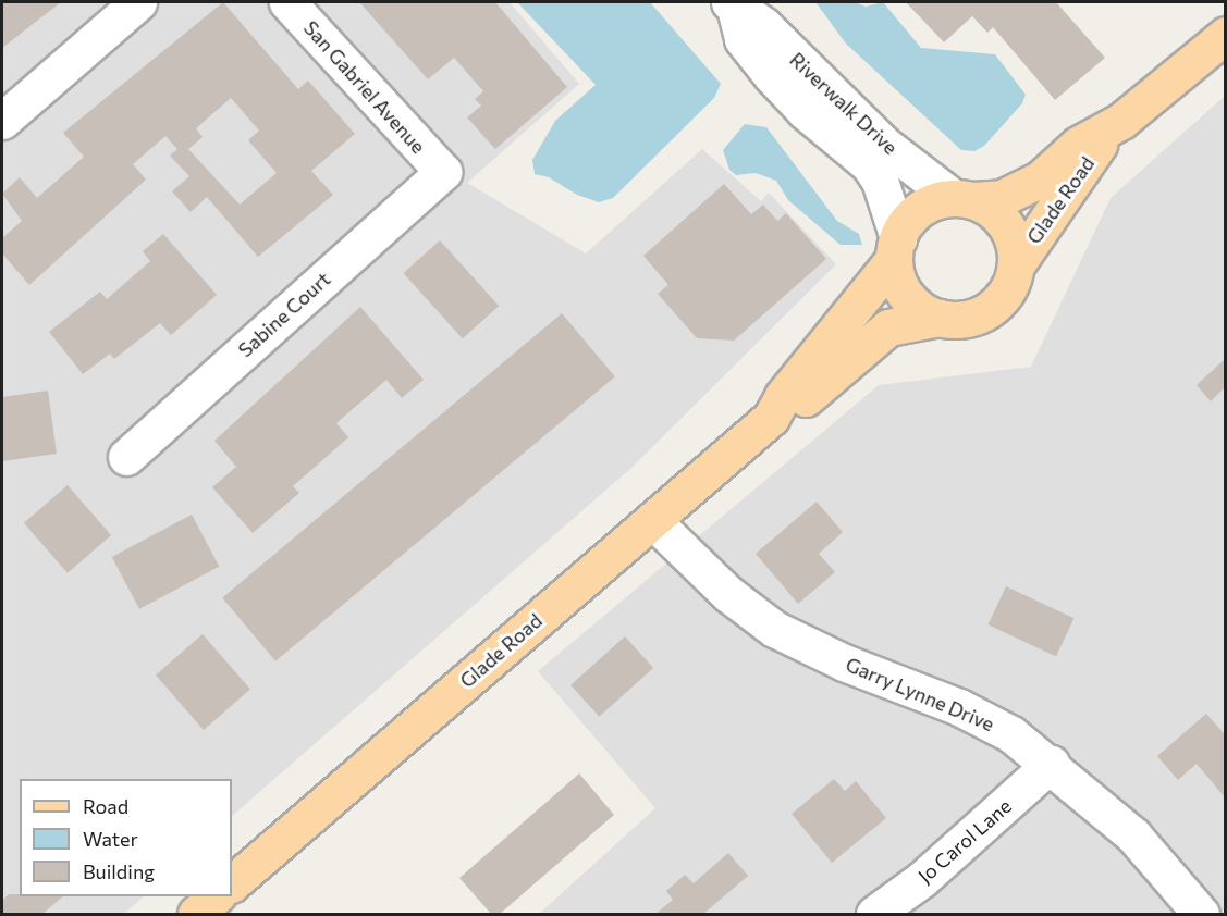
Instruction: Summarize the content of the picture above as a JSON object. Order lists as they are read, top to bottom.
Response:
{
  "streets": {
    "main road": ["Glade Road"],
    "street": [
      "San Gabriel Avenue",
      "Riverwalk Drive",
      "Sabine Court",
      "Garry Lynne Drive",
      "Jo Carol Lane"
    ]
  },
  "crossings": [
    ["San Gabriel Avenue", "Sabine Court"],
    ["Riverwalk Drive", "Glade Road"],
    ["Glade Road", "Garry Lynne Drive"],
    ["Garry Lynne Drive", "Jo Carol Lane"]
  ],
  "legend": ["Road", "Water", "Building"]
}
